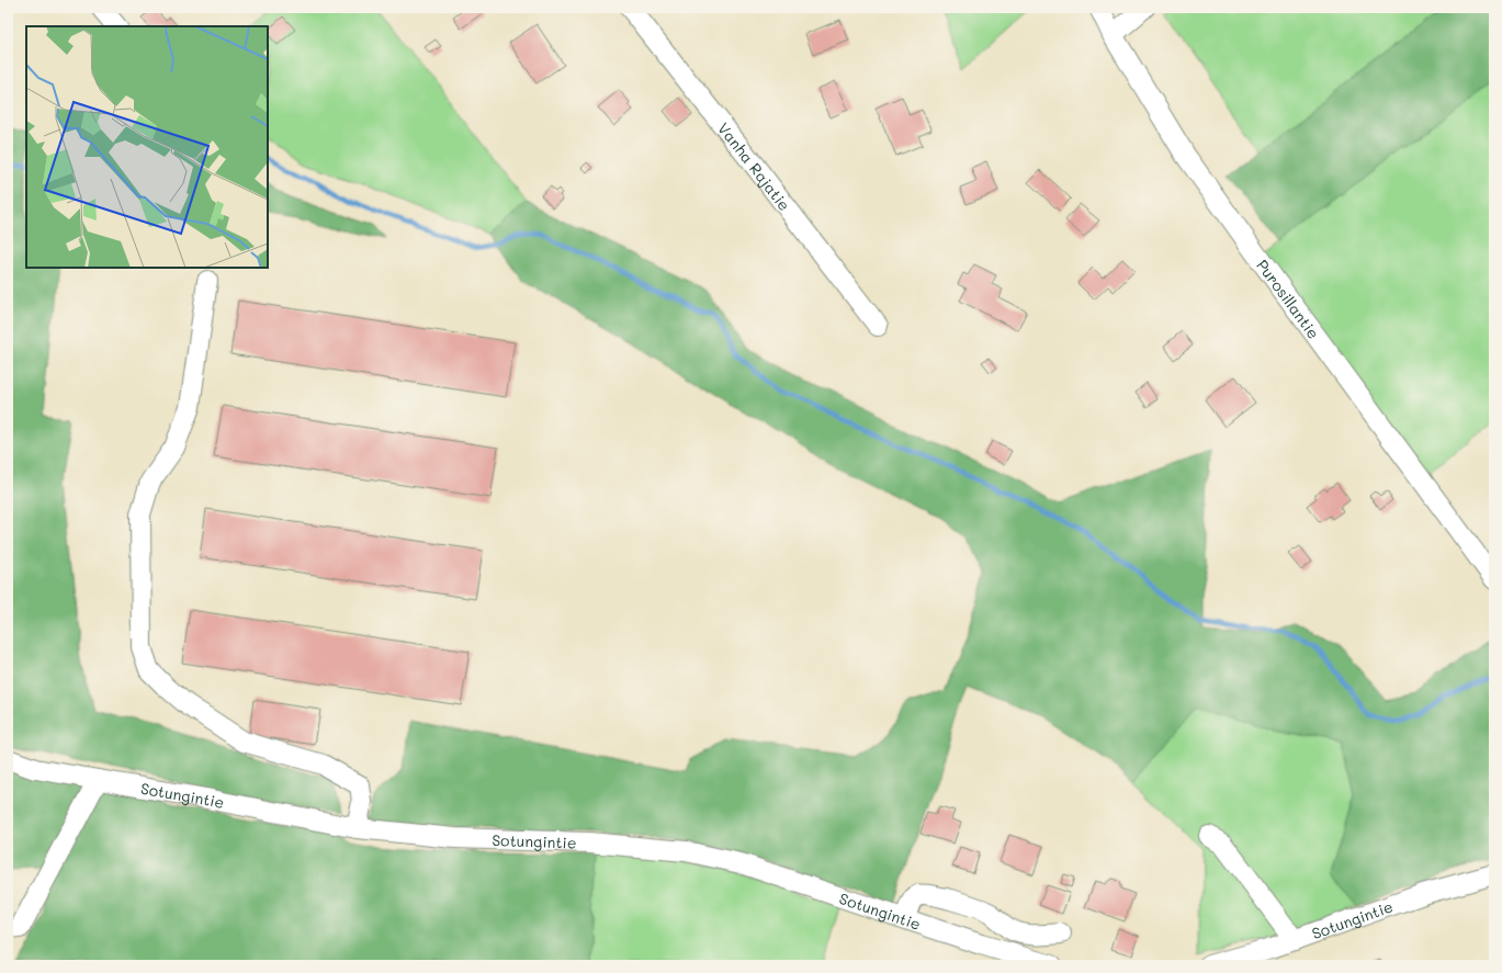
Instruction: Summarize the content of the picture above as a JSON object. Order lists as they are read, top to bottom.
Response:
{
  "streets": {
    "street": ["Vanha Rajatie", "Purosillantie", "Sotungintie"]
  }
}
